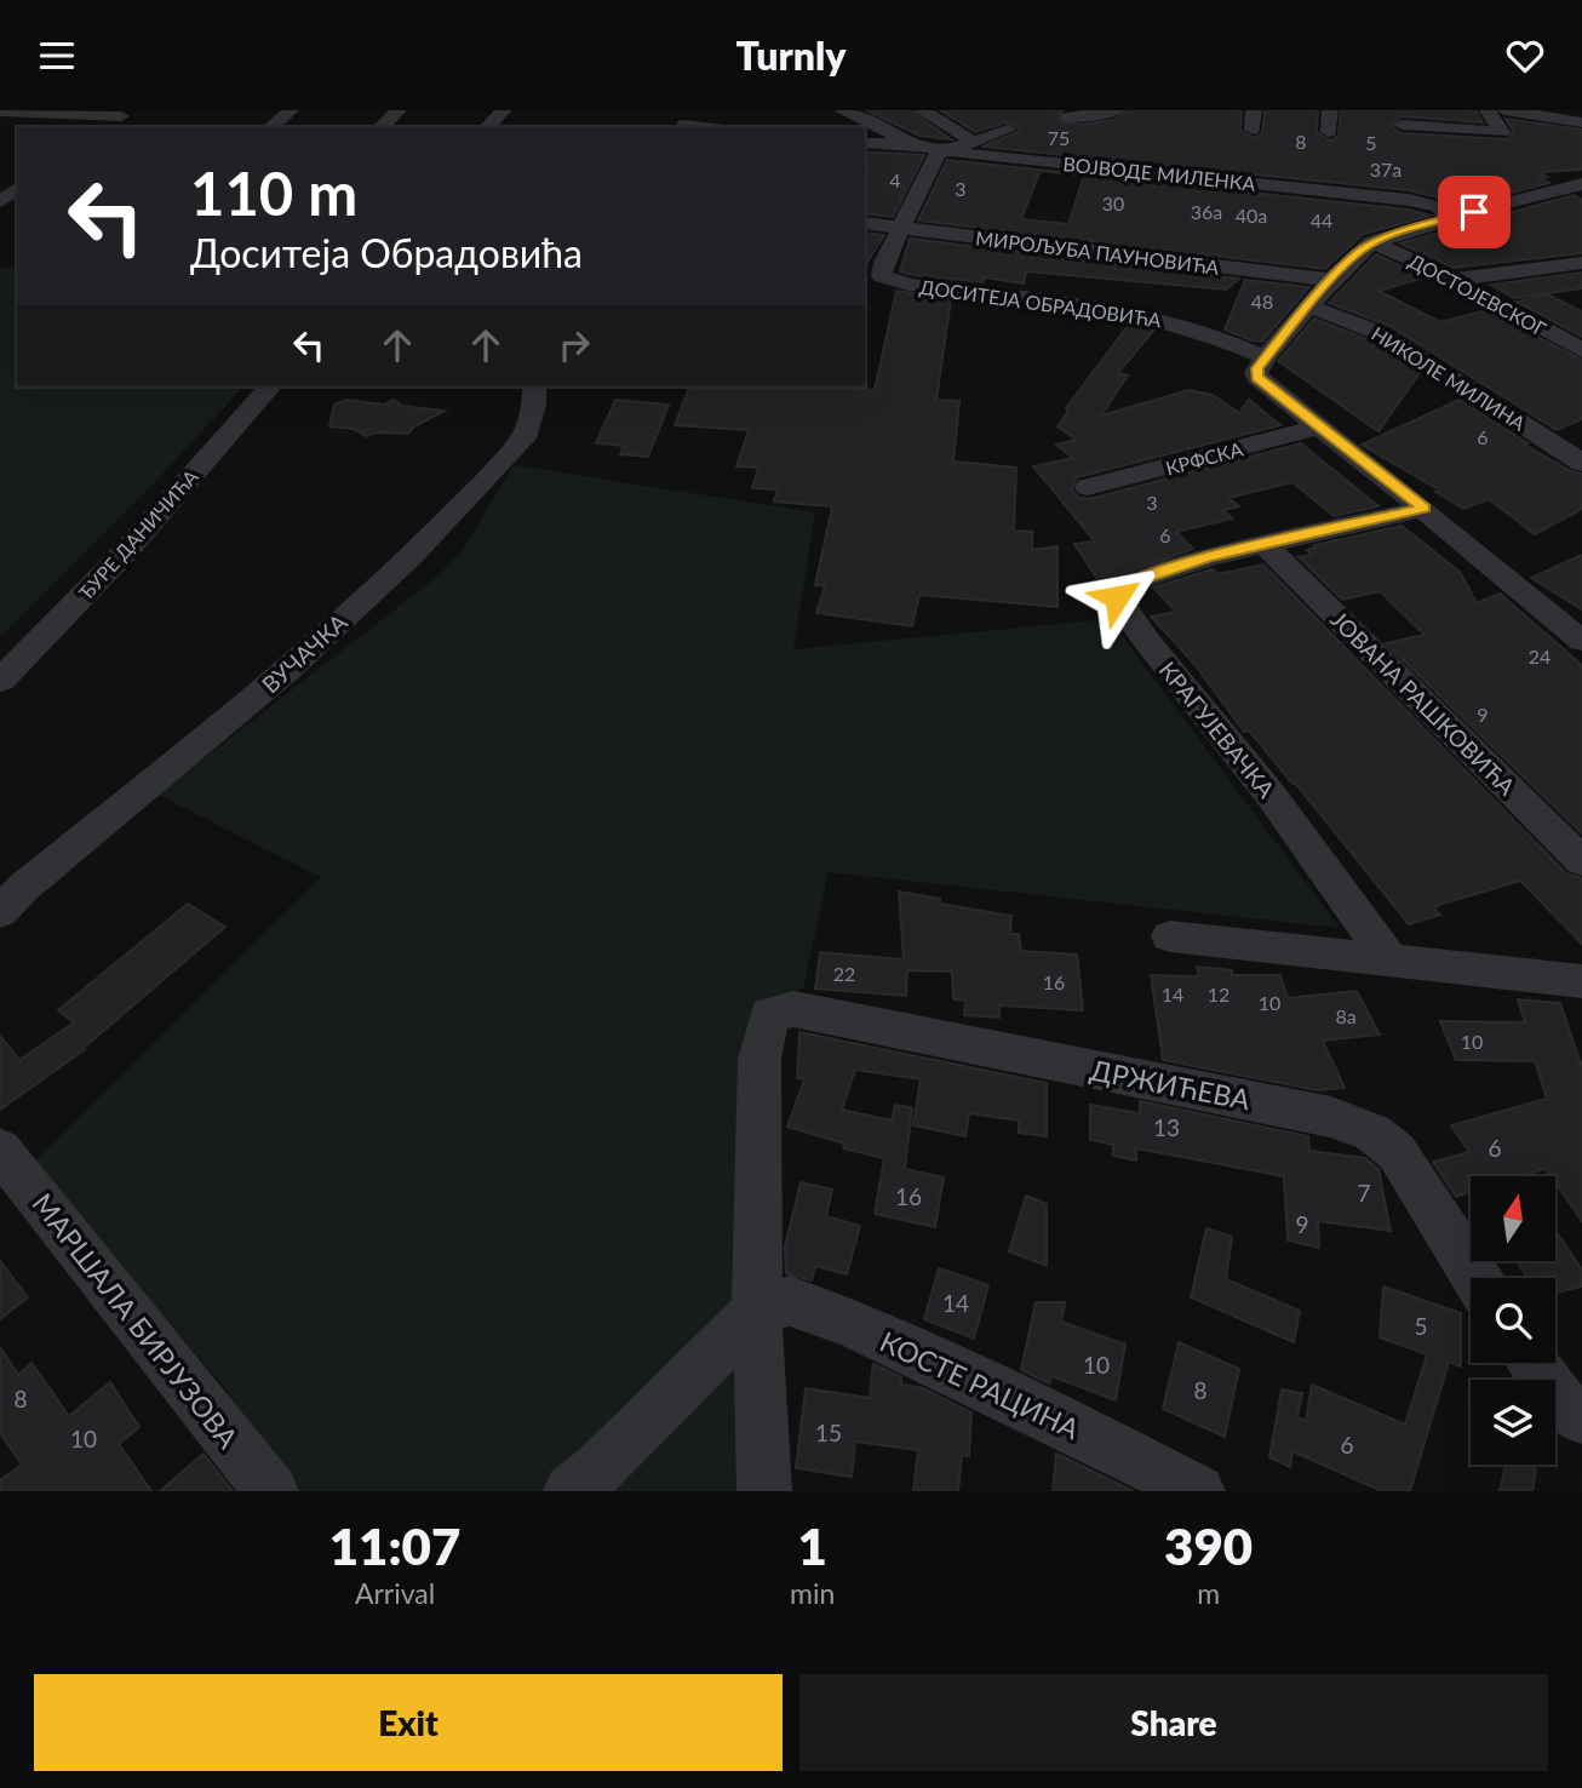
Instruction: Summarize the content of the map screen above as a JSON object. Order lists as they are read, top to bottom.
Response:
{
  "streets": {
    "street": [
      "ВОЈВОДЕ МИЛЕНКА",
      "МИРОЉУБА ПАУНОВИЋА",
      "ДОСТОЈЕВСКОГ",
      "ДОСИТЕЈА ОБРАДОВИЋА",
      "НИКОЛЕ МИЛИНА",
      "КРФСКА",
      "ЂУРЕ ДАНИЧИЋА",
      "ВУЧАЧКА",
      "ЈОВАНА РАШКОВИЋА",
      "КРАГУЈЕВАЧКА",
      "ДРЖИЋЕВА",
      "МАРШАЛА БИРЈУЗОВА",
      "КОСТЕ РАЦИНА"
    ]
  },
  "crossings": [
    ["МИРОЉУБА ПАУНОВИЋА", "ДОСИТЕЈА ОБРАДОВИЋА"],
    ["ЈОВАНА РАШКОВИЋА", "КРАГУЈЕВАЧКА"],
    ["ДРЖИЋЕВА", "КОСТЕ РАЦИНА"]
  ],
  "house_numbers": [
    "75",
    "8",
    "5",
    "37a",
    "4",
    "3",
    "30",
    "36a",
    "40a",
    "44",
    "48",
    "6",
    "3",
    "6",
    "24",
    "9",
    "22",
    "16",
    "14",
    "12",
    "10",
    "8a",
    "10",
    "13",
    "6",
    "7",
    "16",
    "9",
    "14",
    "5",
    "10",
    "8",
    "8",
    "15",
    "10",
    "6"
  ],
  "north": "top",
  "page": {
    "header": "Turnly",
    "turn": ["110 m", "Доситеја Обрадовића"],
    "eta": [
      "11:07",
      "Arrival",
      "1",
      "min",
      "390",
      "m"
    ],
    "buttons": ["Exit", "Share"]
  }
}
